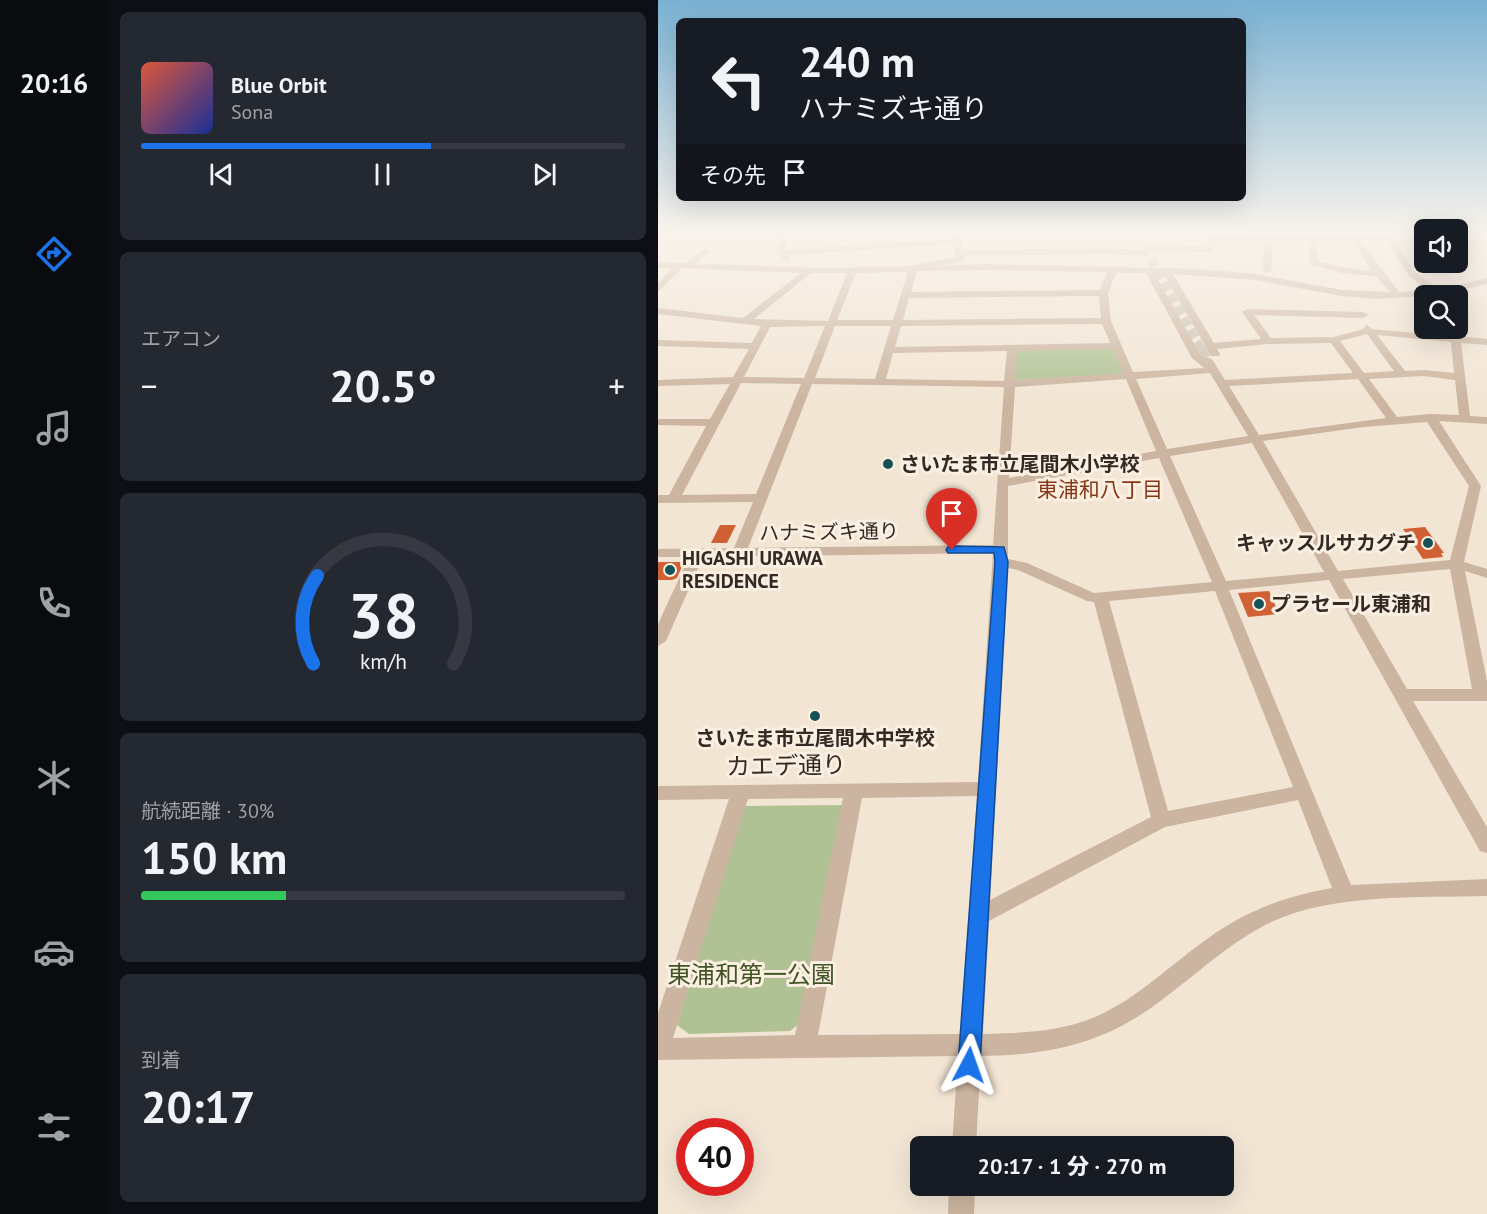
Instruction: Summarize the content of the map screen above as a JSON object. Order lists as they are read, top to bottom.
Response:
{
  "streets": {
    "street": ["ハナミズキ通り", "カエデ通り"]
  },
  "districts": ["東浦和八丁目"],
  "parks": ["東浦和第一公園"],
  "places": [
    "さいたま市立尾間木小学校",
    "キャッスルサカグチ",
    "HIGASHI URAWA RESIDENCE",
    "プラセール東浦和",
    "さいたま市立尾間木中学校"
  ],
  "page": {
    "tabs": "20:16",
    "turn": ["240 m", "ハナミズキ通り"],
    "song": ["Blue Orbit", "Sona"],
    "then": "その先",
    "tile": [
      "エアコン",
      ["航続距離 · 30%", "150 km"],
      ["到着", "20:17"]
    ],
    "heat": ["−", "20.5°", "+"],
    "limit": "40",
    "trip": "20:17 · 1 分 · 270 m",
    "gauge": ["38", "km/h"]
  }
}
